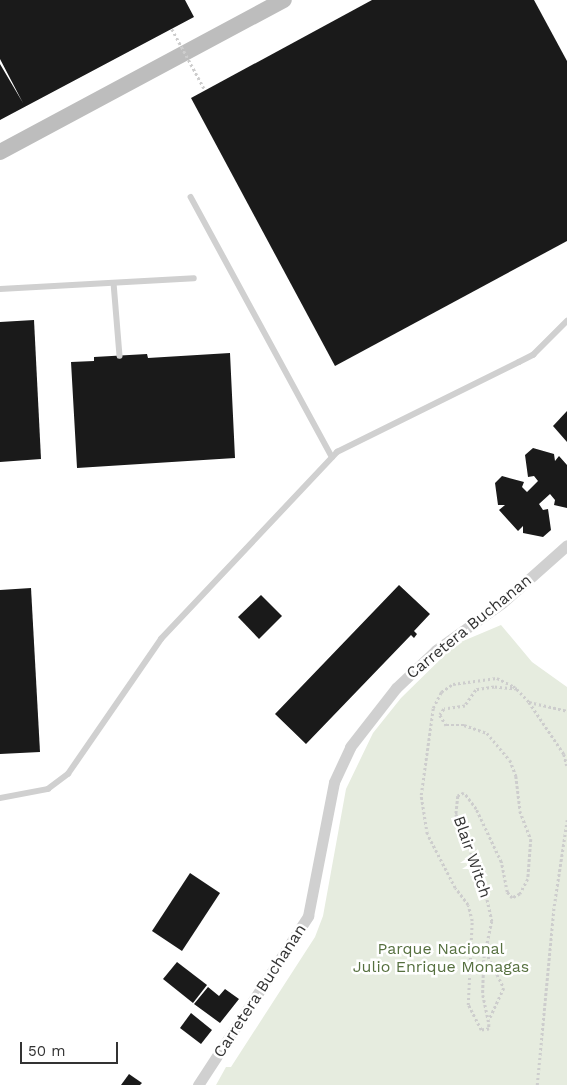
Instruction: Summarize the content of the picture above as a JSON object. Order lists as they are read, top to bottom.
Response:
{
  "streets": {
    "street": ["Carretera Buchanan"],
    "path": ["Blair Witch"]
  },
  "parks": ["Parque Nacional Julio Enrique Monagas"],
  "scale_bar": "50 m"
}
